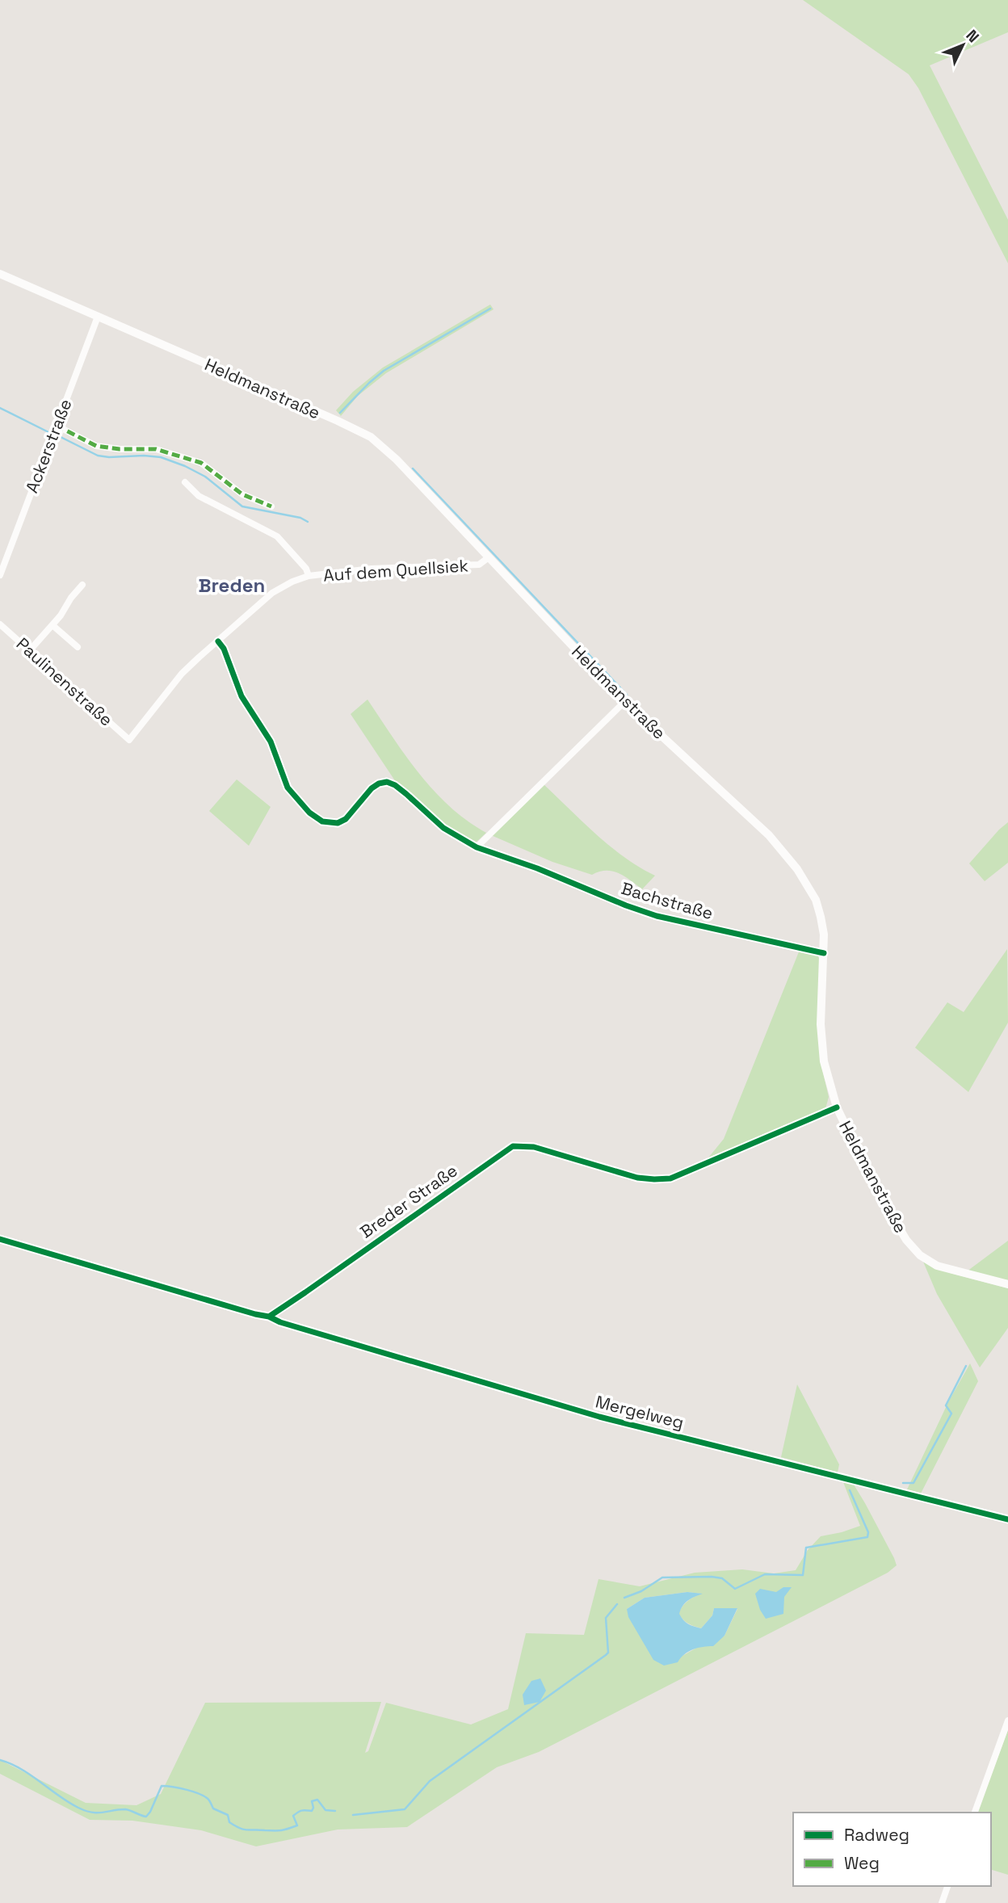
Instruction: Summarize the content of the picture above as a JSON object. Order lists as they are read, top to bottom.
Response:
{
  "streets": {
    "main road": ["Heldmanstraße"],
    "street": [
      "Ackerstraße",
      "Auf dem Quellsiek",
      "Paulinenstraße",
      "Bachstraße",
      "Breder Straße",
      "Mergelweg"
    ]
  },
  "crossings": [
    ["Heldmanstraße", "Ackerstraße"],
    ["Heldmanstraße", "Auf dem Quellsiek"],
    ["Heldmanstraße", "Bachstraße"],
    ["Heldmanstraße", "Breder Straße"],
    ["Auf dem Quellsiek", "Paulinenstraße"],
    ["Auf dem Quellsiek", "Bachstraße"],
    ["Breder Straße", "Mergelweg"]
  ],
  "districts": ["Breden"],
  "legend": ["Radweg", "Weg"],
  "north": "top right"
}
